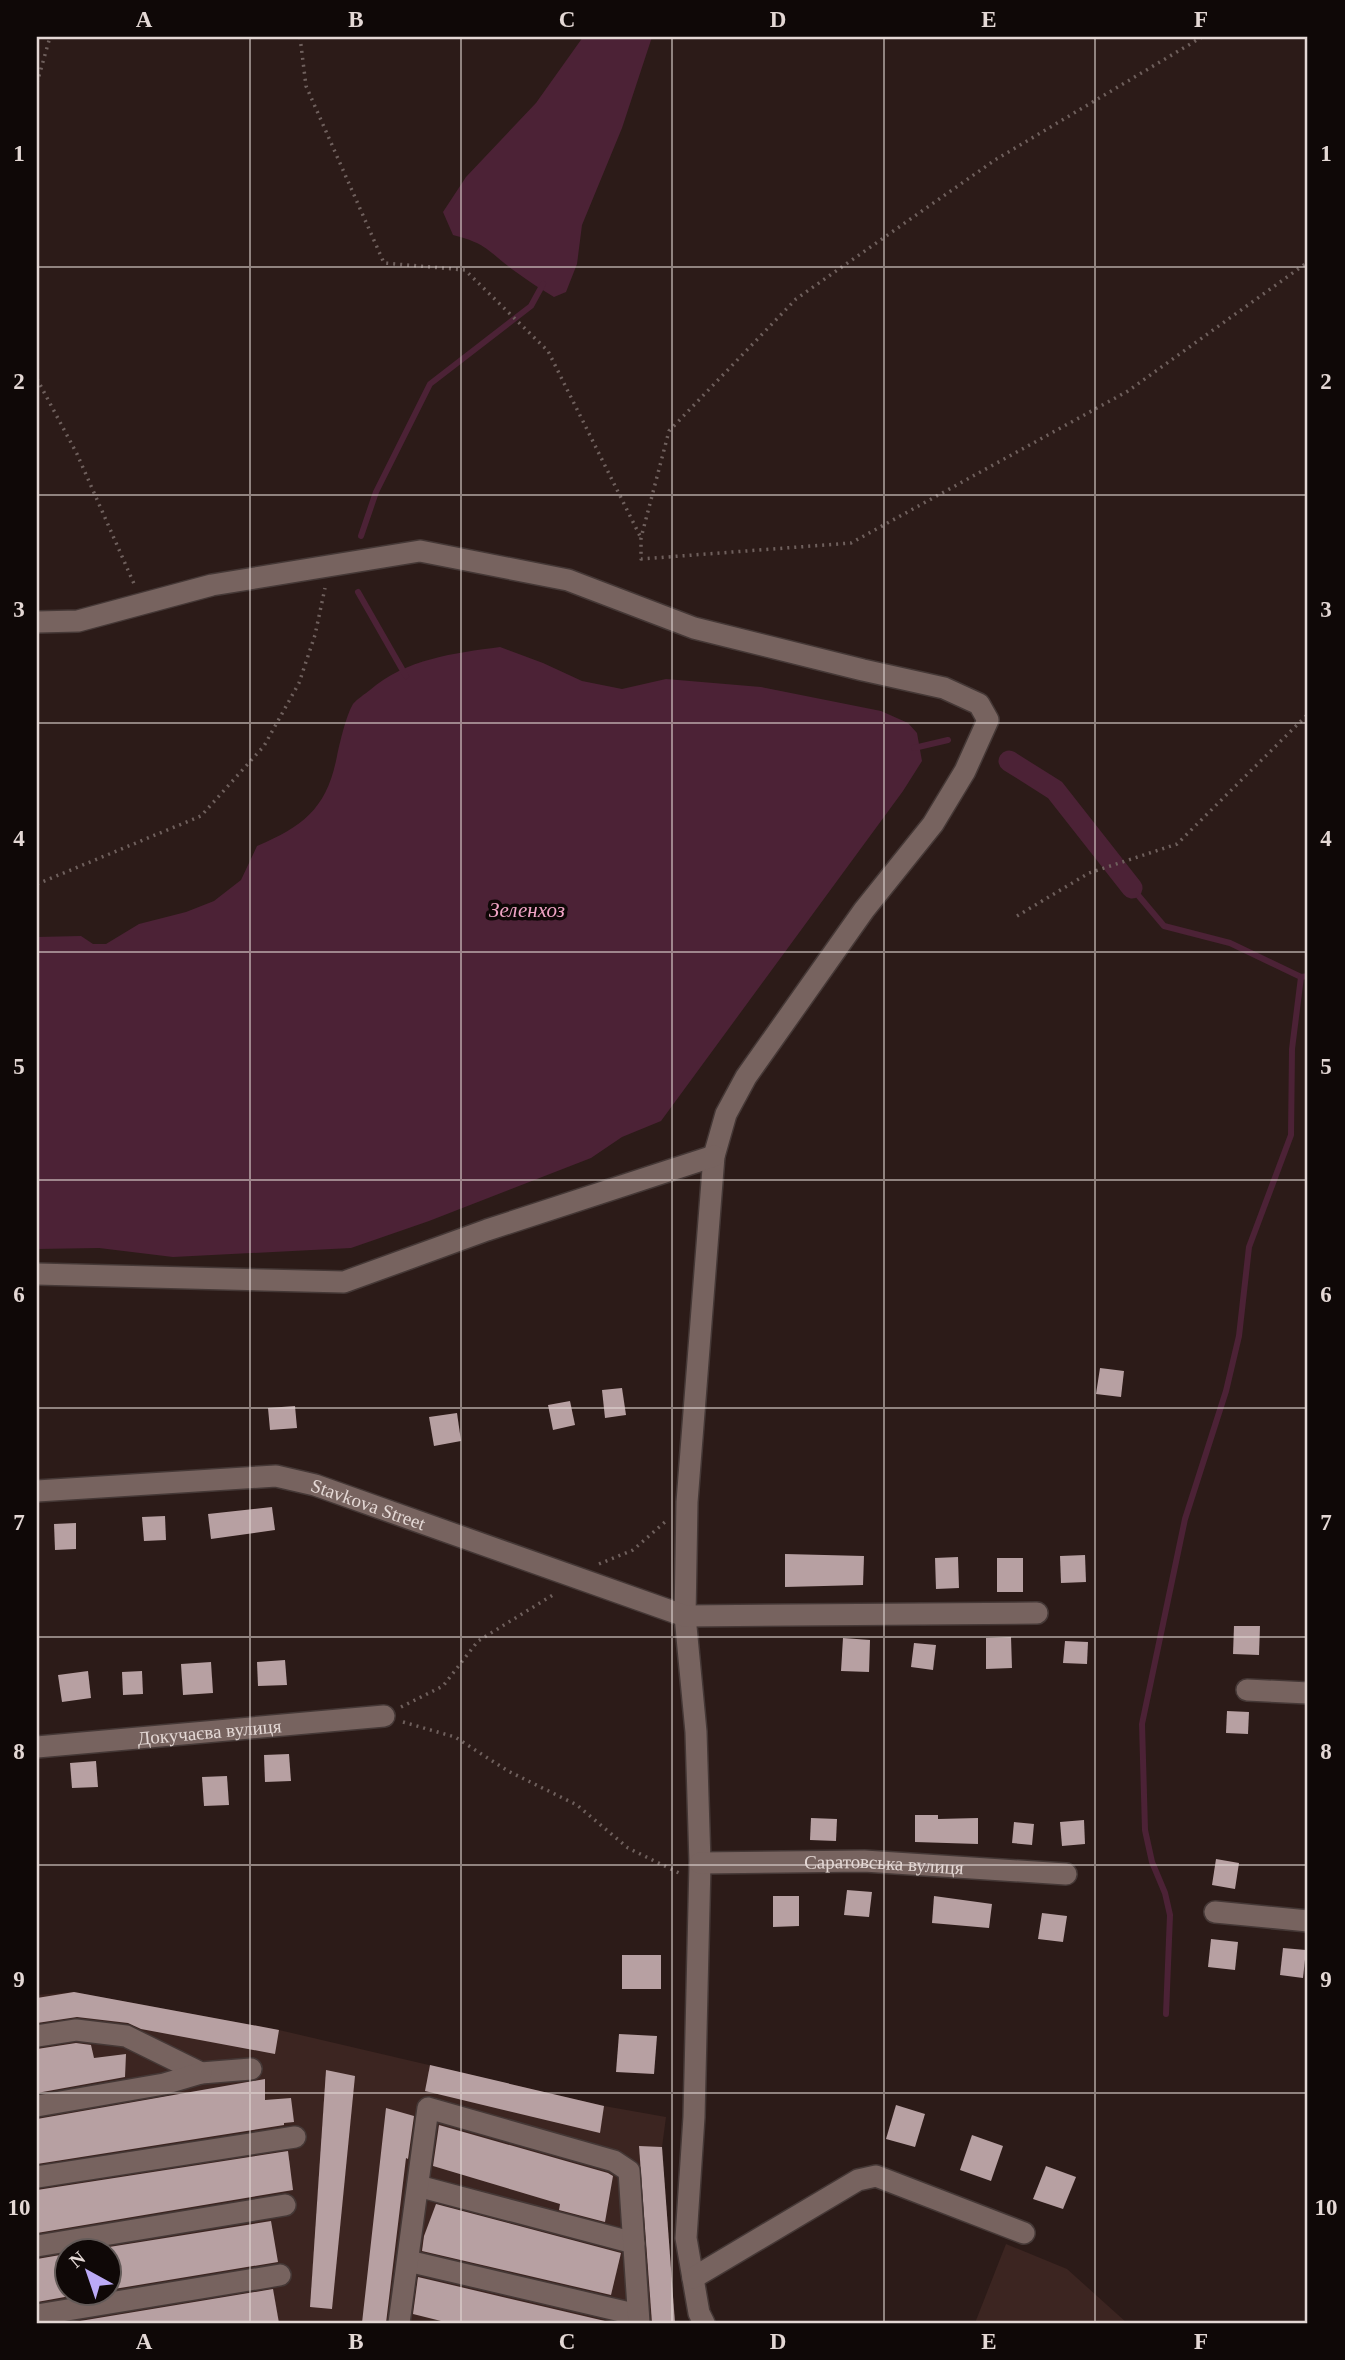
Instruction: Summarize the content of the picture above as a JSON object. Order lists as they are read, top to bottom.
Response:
{
  "streets": {
    "street": ["Stavkova Street", "Докучаєва вулиця", "Саратовська вулиця"]
  },
  "water": ["Зеленхоз"],
  "north": "top left",
  "grid": {
    "columns": [
      "A",
      "B",
      "C",
      "D",
      "E",
      "F"
    ],
    "rows": [
      "1",
      "2",
      "3",
      "4",
      "5",
      "6",
      "7",
      "8",
      "9",
      "10"
    ]
  }
}
